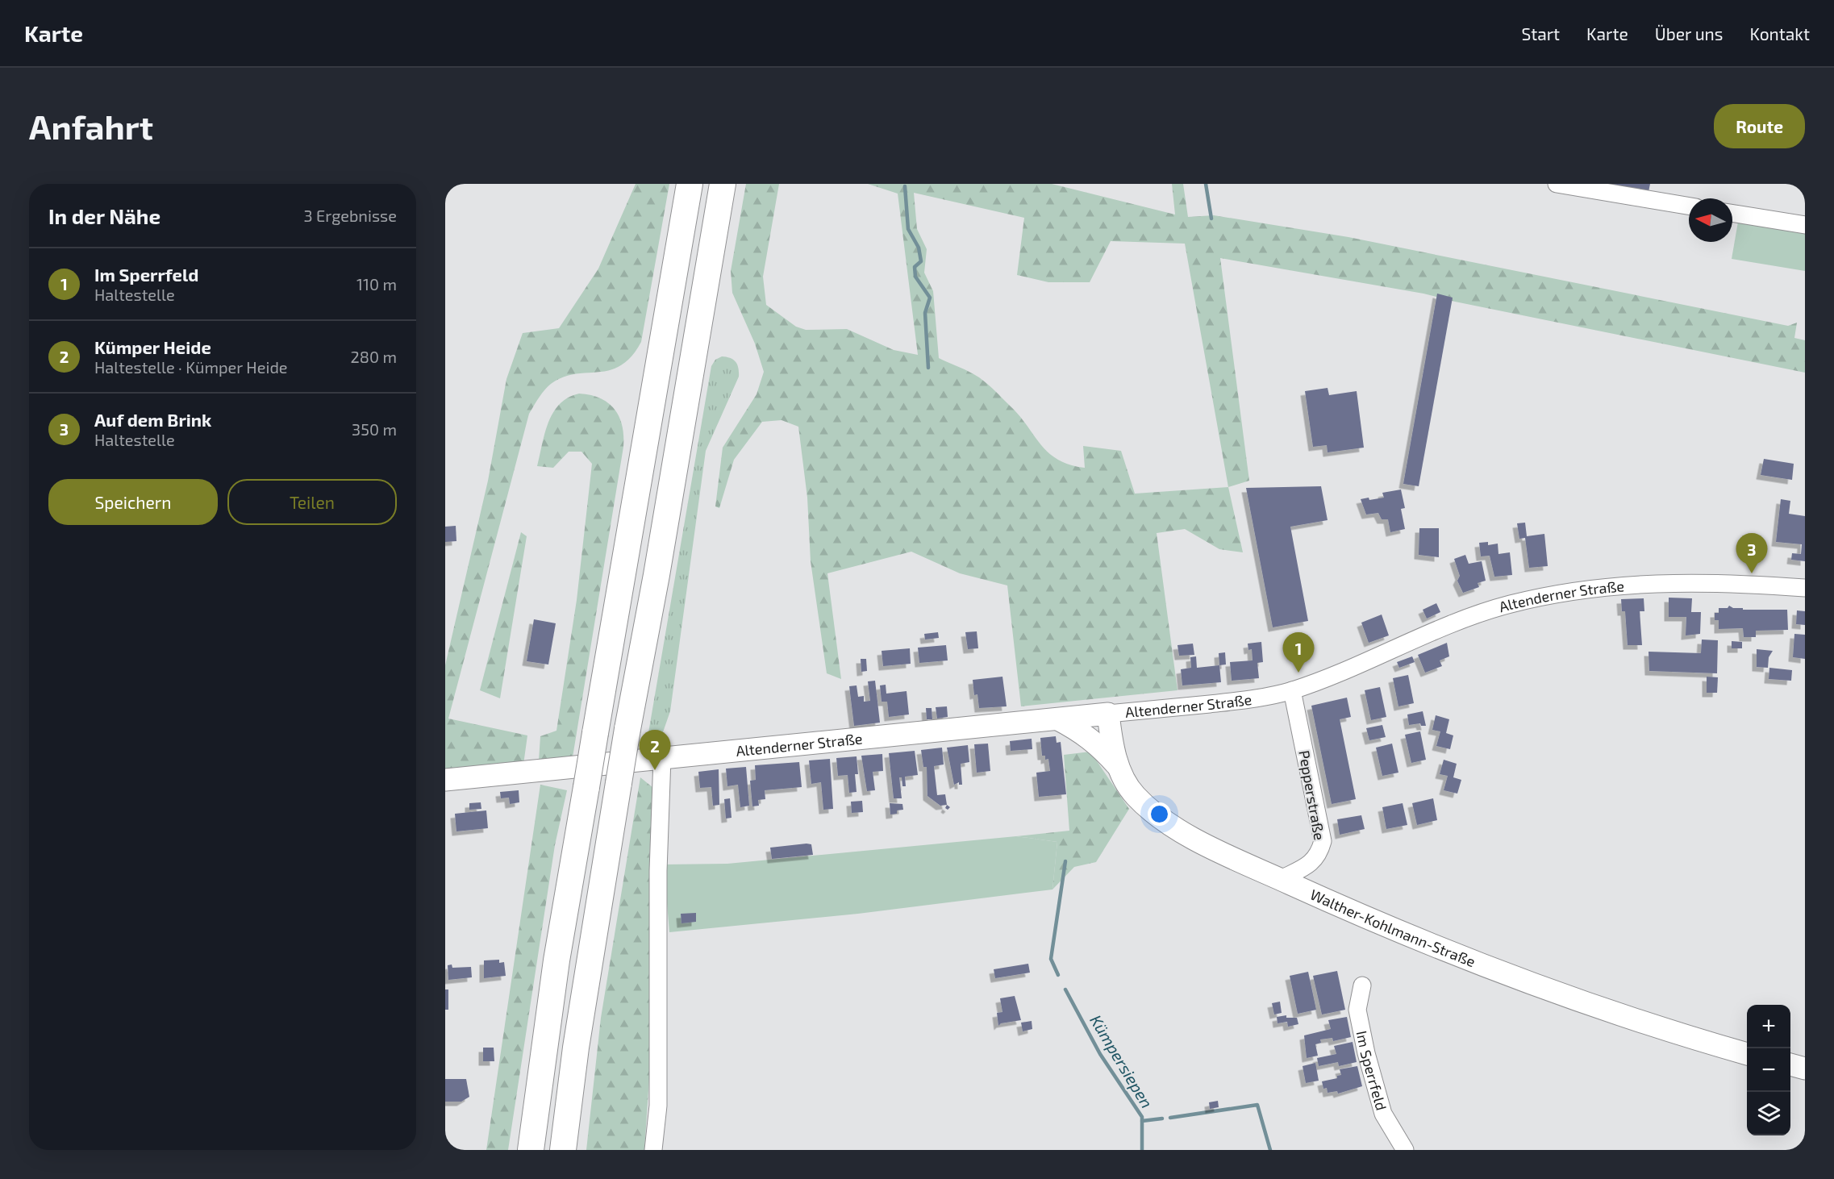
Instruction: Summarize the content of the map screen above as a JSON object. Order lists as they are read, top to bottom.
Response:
{
  "streets": {
    "main road": ["Altenderner Straße", "Walther-Kohlmann-Straße"],
    "street": ["Pepperstraße", "Im Sperrfeld"]
  },
  "crossings": [
    ["Altenderner Straße", "Pepperstraße"],
    ["Altenderner Straße", "Walther-Kohlmann-Straße"],
    ["Pepperstraße", "Walther-Kohlmann-Straße"]
  ],
  "water": ["Kümpersiepen"],
  "north": "left",
  "page": {
    "header": "Karte",
    "nav": [
      "Start",
      "Karte",
      "Über uns",
      "Kontakt"
    ],
    "buttons": [
      "Route",
      ["Speichern", "Teilen"]
    ],
    "title": "Anfahrt",
    "heading": ["In der Nähe", "3 Ergebnisse"],
    "list": [
      {
        "mark": "1",
        "name": "Im Sperrfeld",
        "note": "Haltestelle",
        "value": "110 m"
      },
      {
        "mark": "2",
        "name": "Kümper Heide",
        "note": "Haltestelle · Kümper Heide",
        "value": "280 m"
      },
      {
        "mark": "3",
        "name": "Auf dem Brink",
        "note": "Haltestelle",
        "value": "350 m"
      }
    ],
    "pins": ["3", "1", "2"],
    "map_buttons": ["+", "−"]
  }
}
